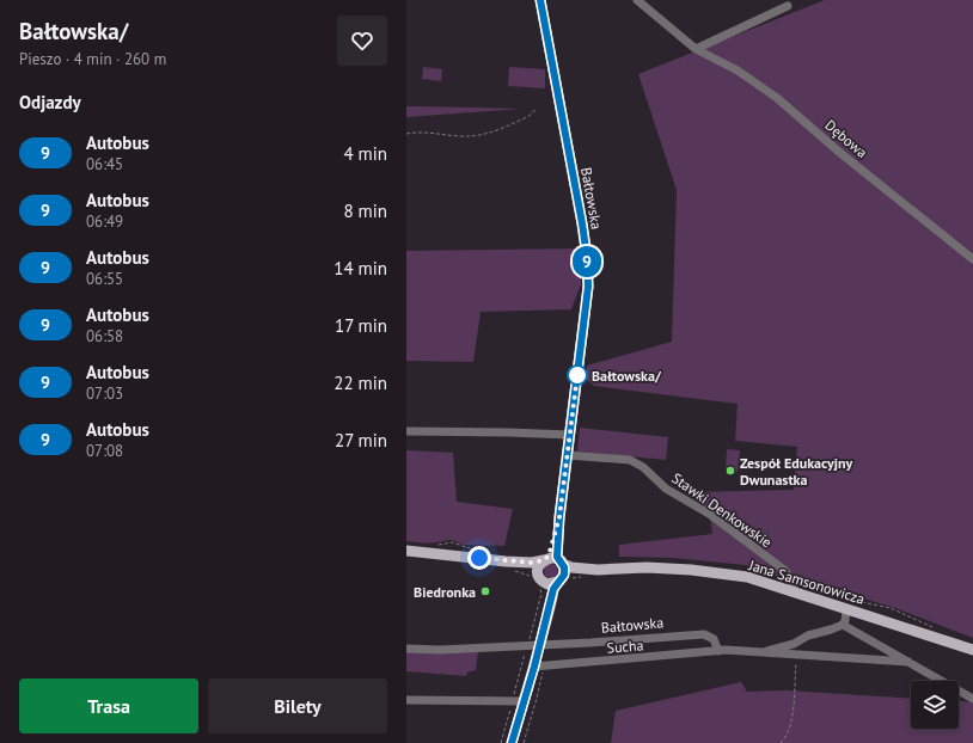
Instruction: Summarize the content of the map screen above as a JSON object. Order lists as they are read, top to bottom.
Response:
{
  "streets": {
    "main road": ["Bałtowska", "Jana Samsonowicza"],
    "street": ["Dębowa", "Stawki Denkowskie", "Sucha"]
  },
  "crossings": [
    ["Bałtowska", "Stawki Denkowskie"],
    ["Bałtowska", "Jana Samsonowicza"],
    ["Bałtowska", "Sucha"],
    ["Stawki Denkowskie", "Jana Samsonowicza"]
  ],
  "places": ["Bałtowska/", "Zespół Edukacyjny Dwunastka", "Biedronka"],
  "lines": ["bus line 9"],
  "page": {
    "heading": [
      ["Bałtowska/", "Pieszo · 4 min · 260 m"],
      "Odjazdy"
    ],
    "on_map": "9",
    "list": [
      {
        "mark": "9",
        "name": "Autobus",
        "note": "06:45",
        "value": "4 min"
      },
      {
        "mark": "9",
        "name": "Autobus",
        "note": "06:49",
        "value": "8 min"
      },
      {
        "mark": "9",
        "name": "Autobus",
        "note": "06:55",
        "value": "14 min"
      },
      {
        "mark": "9",
        "name": "Autobus",
        "note": "06:58",
        "value": "17 min"
      },
      {
        "mark": "9",
        "name": "Autobus",
        "note": "07:03",
        "value": "22 min"
      },
      {
        "mark": "9",
        "name": "Autobus",
        "note": "07:08",
        "value": "27 min"
      }
    ],
    "buttons": ["Trasa", "Bilety"]
  }
}
